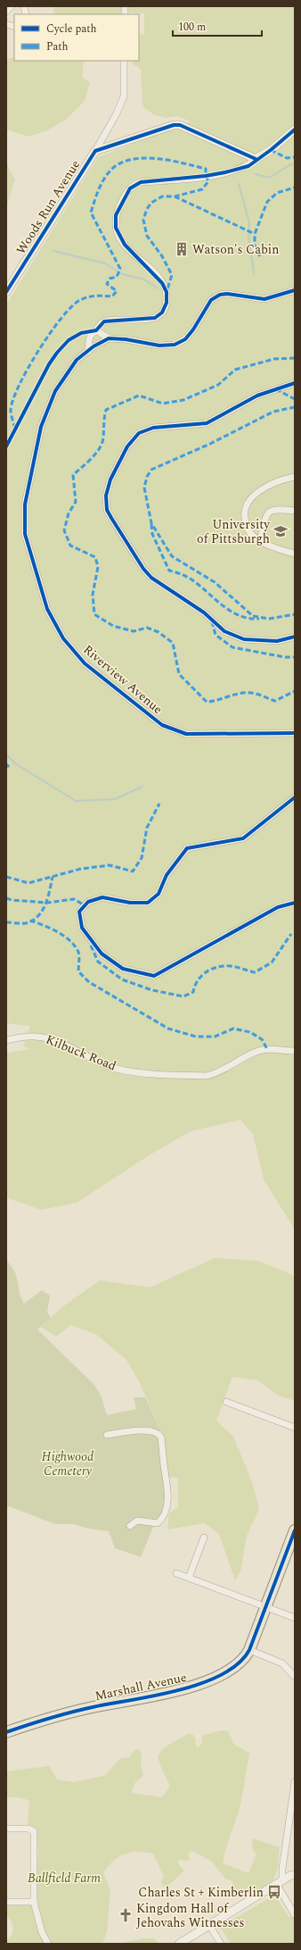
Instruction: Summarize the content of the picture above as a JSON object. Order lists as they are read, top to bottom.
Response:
{
  "streets": {
    "main road": ["Marshall Avenue"],
    "street": ["Woods Run Avenue", "Riverview Avenue", "Kilbuck Road"]
  },
  "parks": ["Highwood Cemetery", "Ballfield Farm"],
  "places": {
    "building": ["Watson's Cabin"],
    "school or university": ["University of Pittsburgh"],
    "bus stop": ["Charles St + Kimberlin"],
    "church": ["Kingdom Hall of Jehovahs Witnesses"]
  },
  "legend": ["Cycle path", "Path"],
  "scale_bar": "100 m"
}
